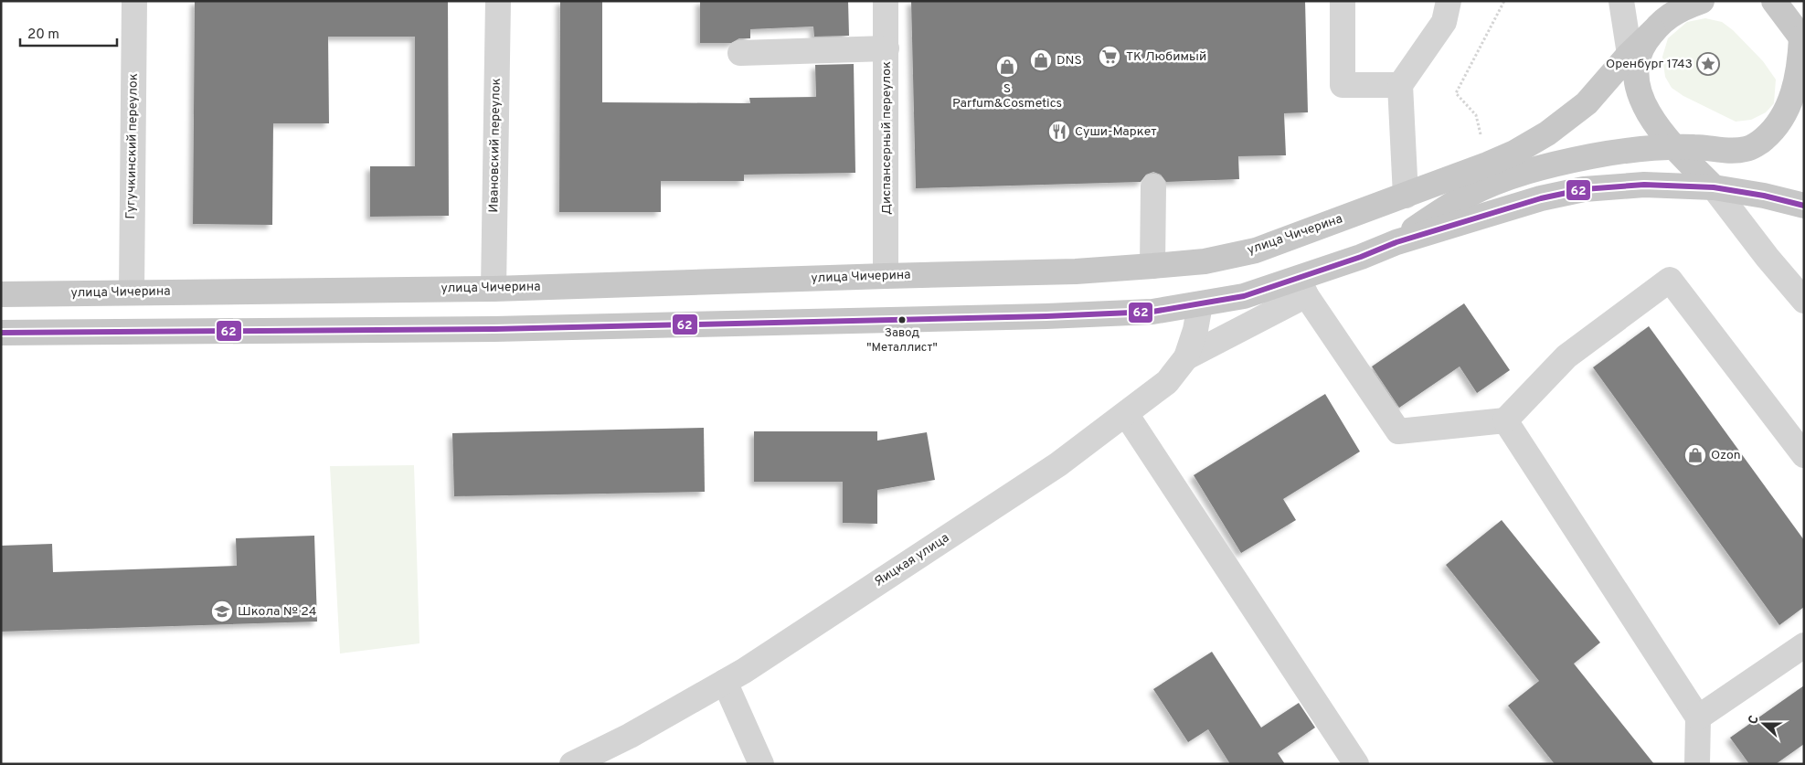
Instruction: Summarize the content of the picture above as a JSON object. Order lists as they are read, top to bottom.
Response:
{
  "streets": {
    "main road": ["улица Чичерина"],
    "street": [
      "Диспансерный переулок",
      "Ивановский переулок",
      "Гугучкинский переулок",
      "Яицкая улица"
    ]
  },
  "crossings": [
    ["Диспансерный переулок", "улица Чичерина"],
    ["Ивановский переулок", "улица Чичерина"],
    ["Гугучкинский переулок", "улица Чичерина"]
  ],
  "places": {
    "supermarket": ["ТК Любимый"],
    "shop": ["DNS", "S Parfum&Cosmetics", "Ozon"],
    "place": ["Оренбург 1743"],
    "restaurant": ["Суши-Маркет"],
    "other": ["Завод \"Металлист\""],
    "school or university": ["Школа № 24"]
  },
  "lines": ["transit line 62"],
  "scale_bar": "20 m",
  "north": "left"
}
